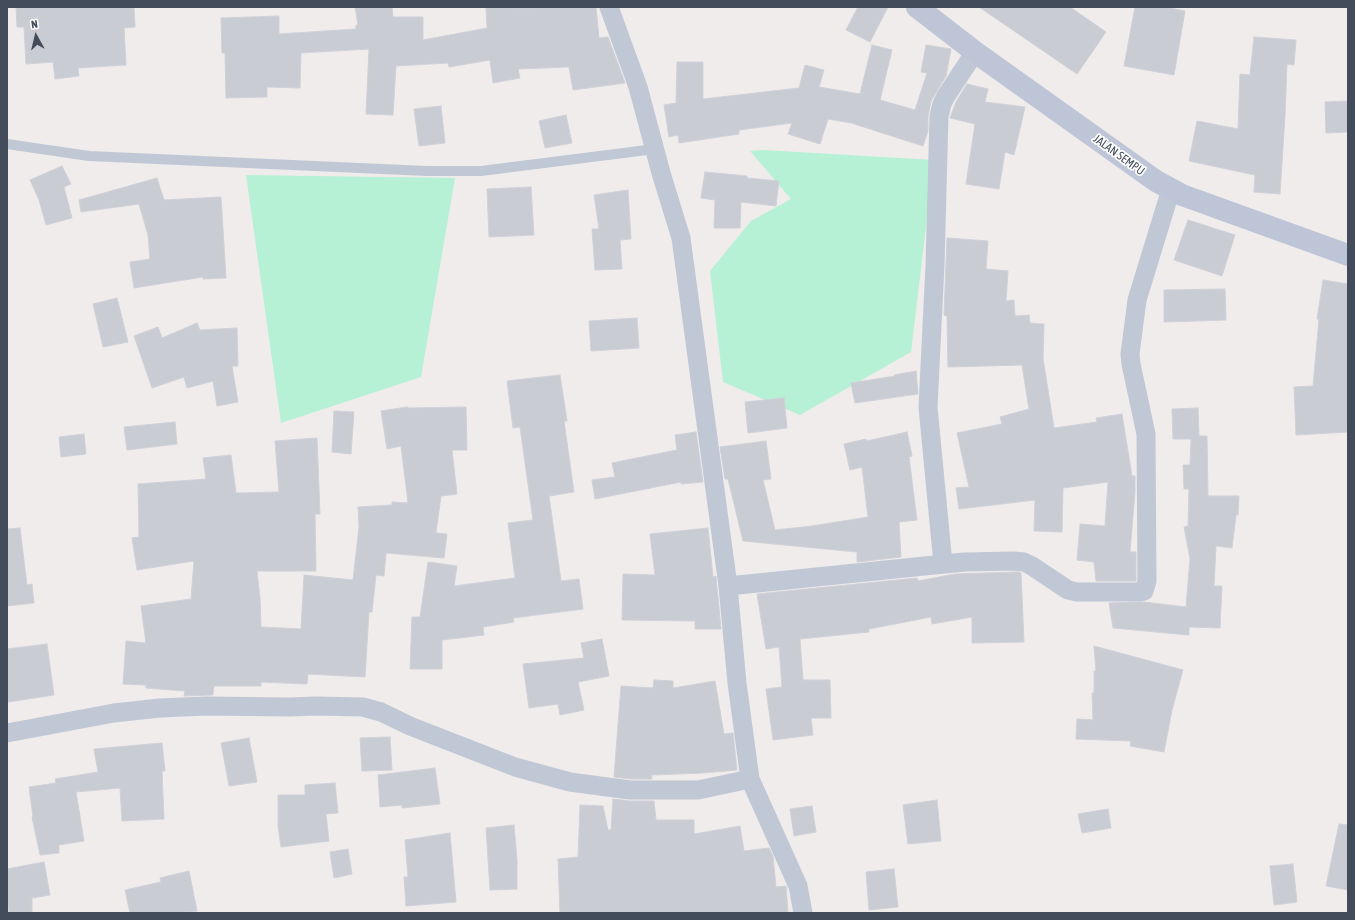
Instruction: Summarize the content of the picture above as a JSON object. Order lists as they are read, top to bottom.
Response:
{
  "streets": {
    "main road": ["JALAN SEMPU"]
  },
  "north": "top"
}
